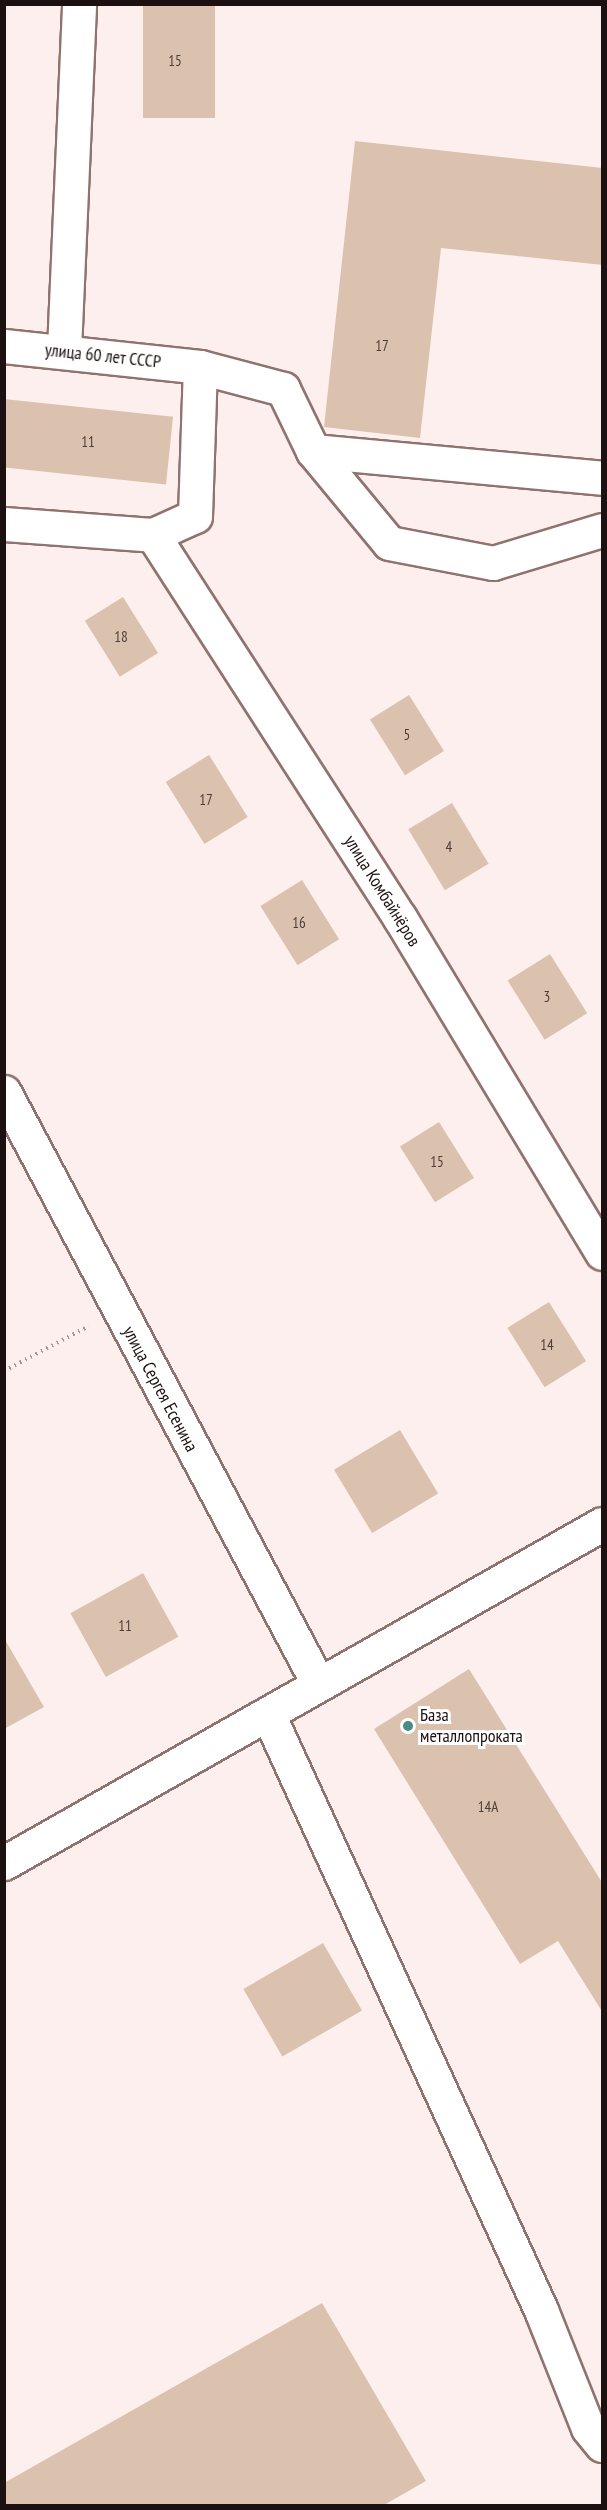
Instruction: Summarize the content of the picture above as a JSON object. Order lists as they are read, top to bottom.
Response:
{
  "streets": {
    "street": ["улица 60 лет СССР", "улица Комбайнёров", "улица Сергея Есенина"]
  },
  "places": ["База металлопроката"],
  "house_numbers": [
    "15",
    "17",
    "11",
    "18",
    "5",
    "17",
    "4",
    "16",
    "3",
    "15",
    "14",
    "11",
    "14А"
  ]
}
